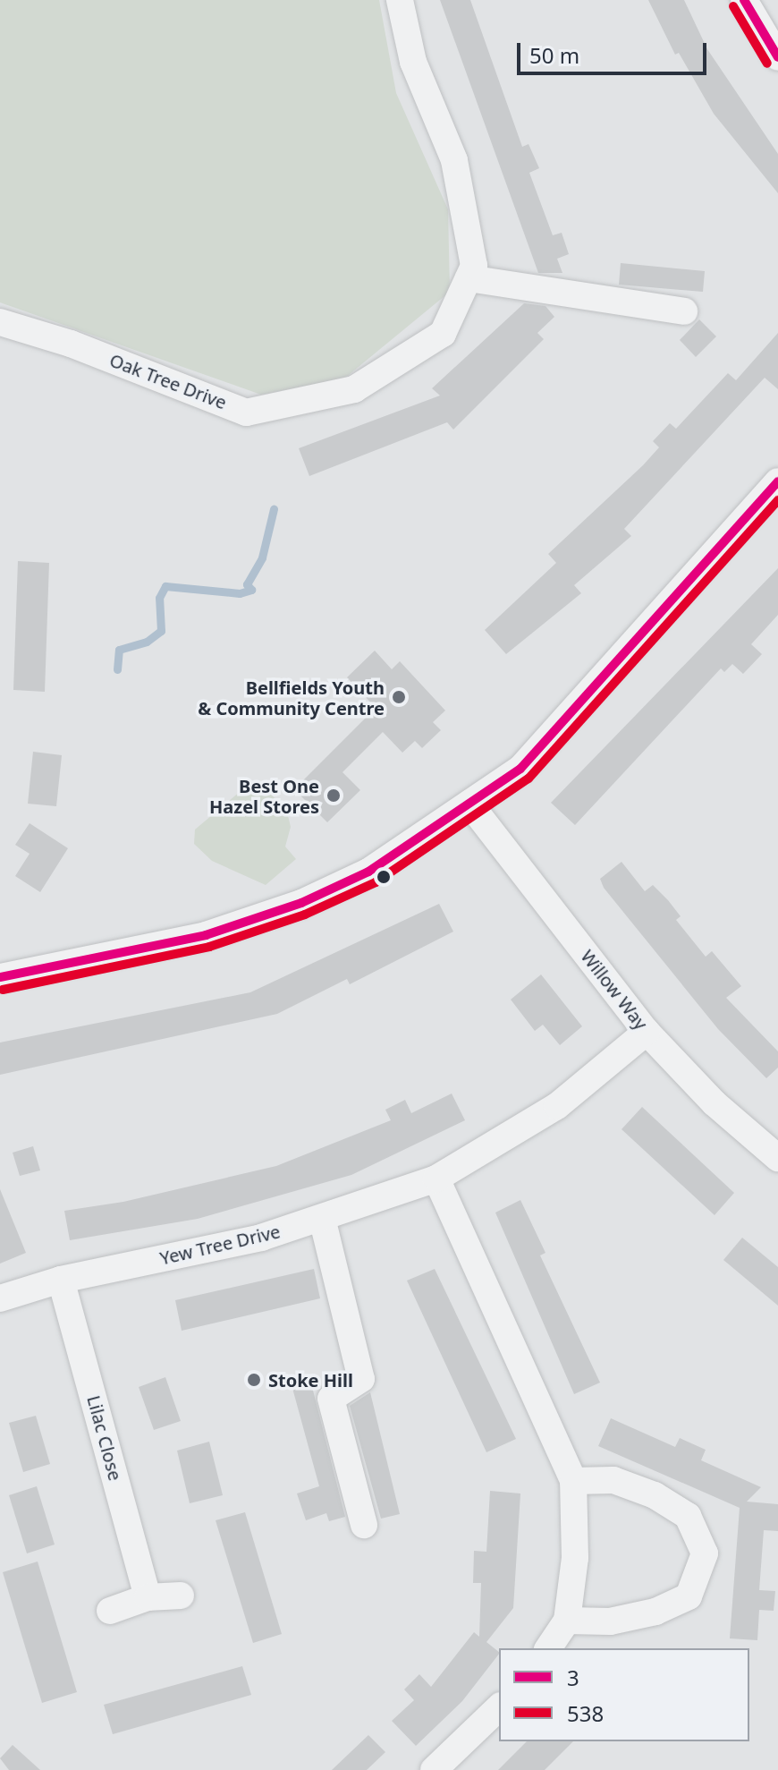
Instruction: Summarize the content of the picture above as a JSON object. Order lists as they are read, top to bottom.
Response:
{
  "streets": {
    "street": [
      "Oak Tree Drive",
      "Willow Way",
      "Yew Tree Drive",
      "Lilac Close"
    ]
  },
  "crossings": [
    ["Willow Way", "Yew Tree Drive"],
    ["Yew Tree Drive", "Lilac Close"]
  ],
  "places": ["Bellfields Youth & Community Centre", "Best One Hazel Stores", "Stoke Hill"],
  "lines": ["transit line 3", "transit line 538"],
  "legend": ["3", "538"],
  "scale_bar": "50 m"
}
